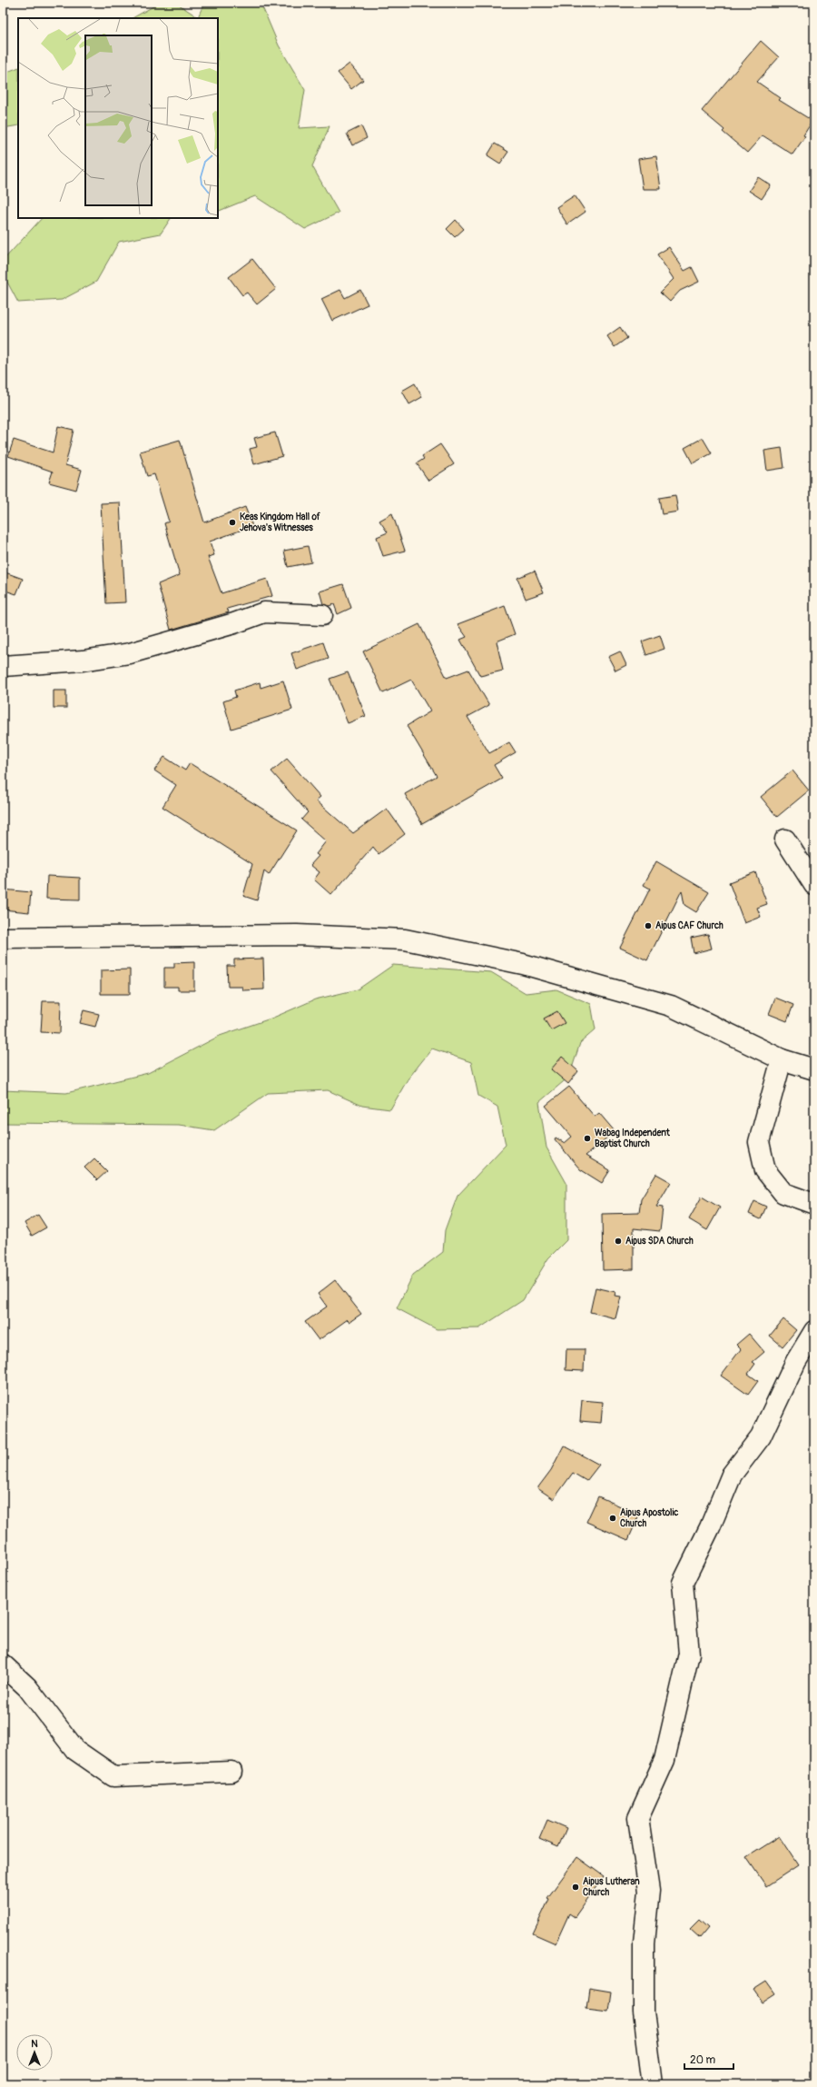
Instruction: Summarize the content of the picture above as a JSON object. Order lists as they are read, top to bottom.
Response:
{
  "places": [
    "Keas Kingdom Hall of Jehova's Witnesses",
    "Aipus CAF Church",
    "Wabag Independent Baptist Church",
    "Aipus SDA Church",
    "Aipus Apostolic Church",
    "Aipus Lutheran Church"
  ],
  "scale_bar": "20 m",
  "north": "top"
}
